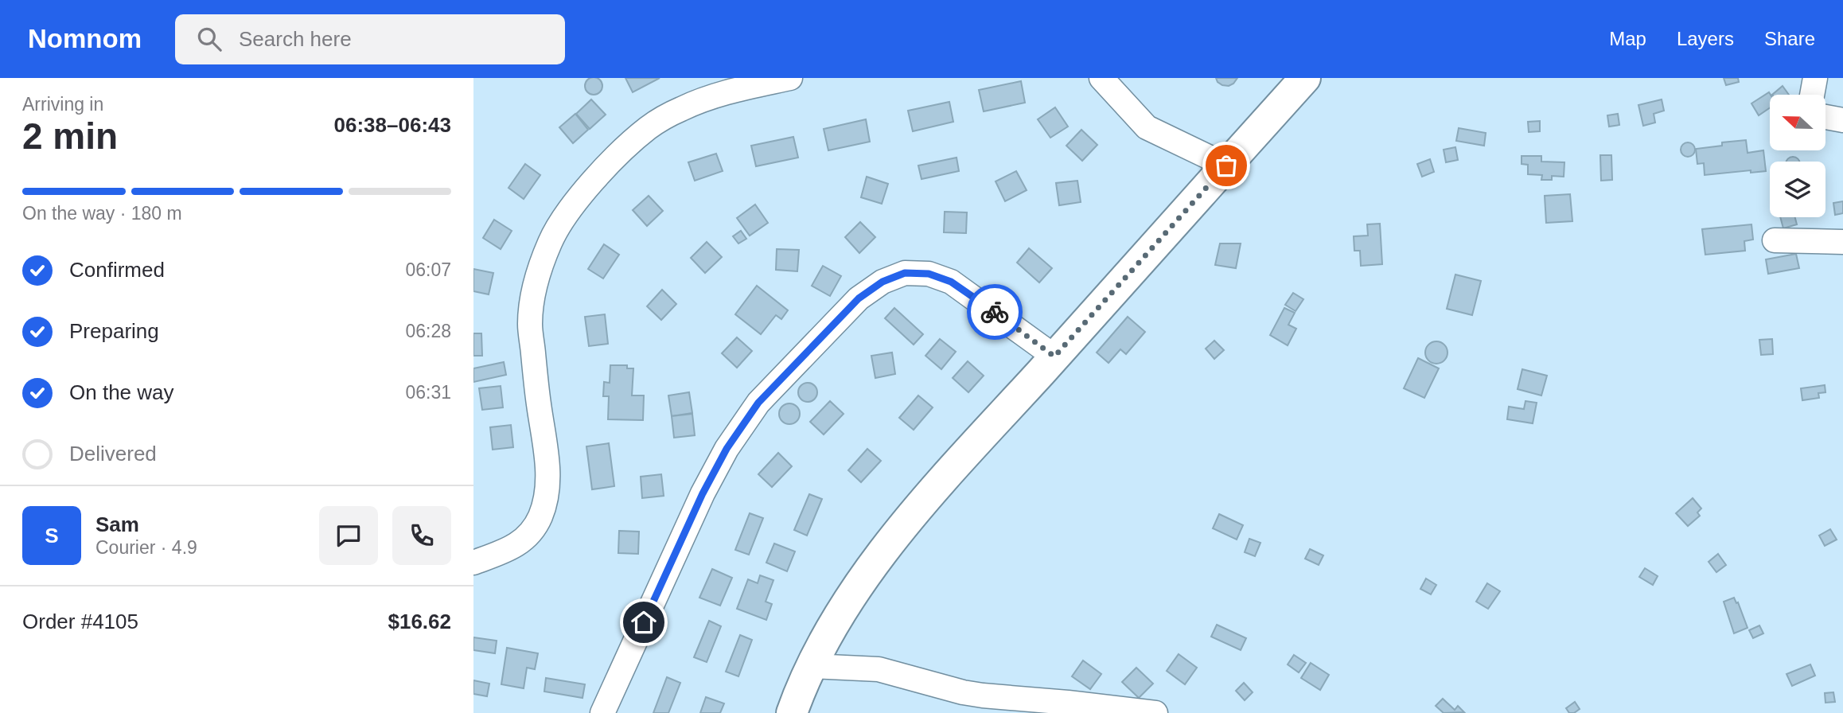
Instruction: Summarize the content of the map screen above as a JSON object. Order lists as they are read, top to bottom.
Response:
{
  "north": "left",
  "page": {
    "header": "Nomnom",
    "search": "Search here",
    "nav": ["Map", "Layers", "Share"],
    "heading": ["2 min", "Arriving in", "06:38–06:43"],
    "panel": [
      "Sam",
      "Courier · 4.9",
      "Order #4105",
      "$16.62"
    ],
    "bar": "On the way · 180 m",
    "list": [
      ["Confirmed", "06:07"],
      ["Preparing", "06:28"],
      ["On the way", "06:31"],
      "Delivered"
    ],
    "round": "S"
  }
}
